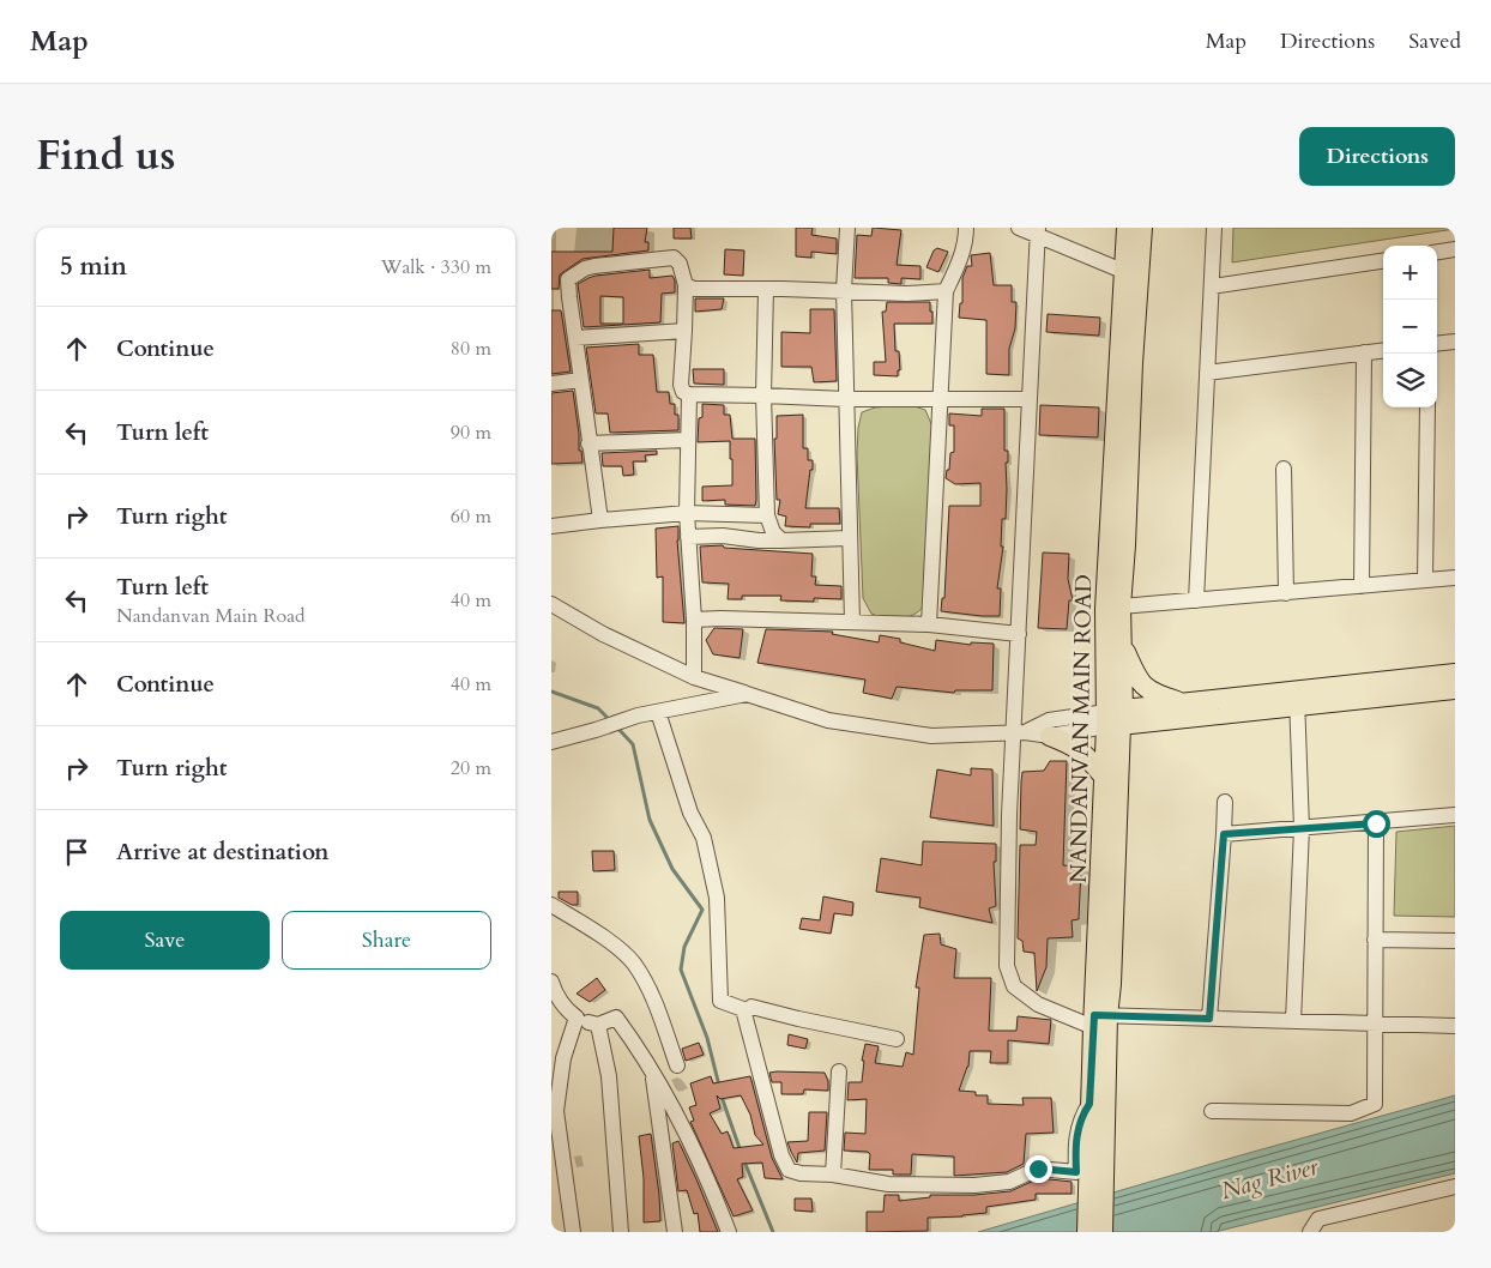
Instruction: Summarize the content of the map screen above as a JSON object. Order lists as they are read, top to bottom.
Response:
{
  "streets": {
    "main road": ["NANDANVAN MAIN ROAD"]
  },
  "water": ["Nag River"],
  "page": {
    "header": "Map",
    "nav": ["Map", "Directions", "Saved"],
    "title": "Find us",
    "buttons": [
      "Directions",
      ["Save", "Share"]
    ],
    "heading": ["5 min", "Walk · 330 m"],
    "map_buttons": ["+", "−"],
    "list": [
      ["Continue", "80 m"],
      ["Turn left", "90 m"],
      ["Turn right", "60 m"],
      ["Turn left", "Nandanvan Main Road", "40 m"],
      ["Continue", "40 m"],
      ["Turn right", "20 m"],
      "Arrive at destination"
    ]
  }
}
